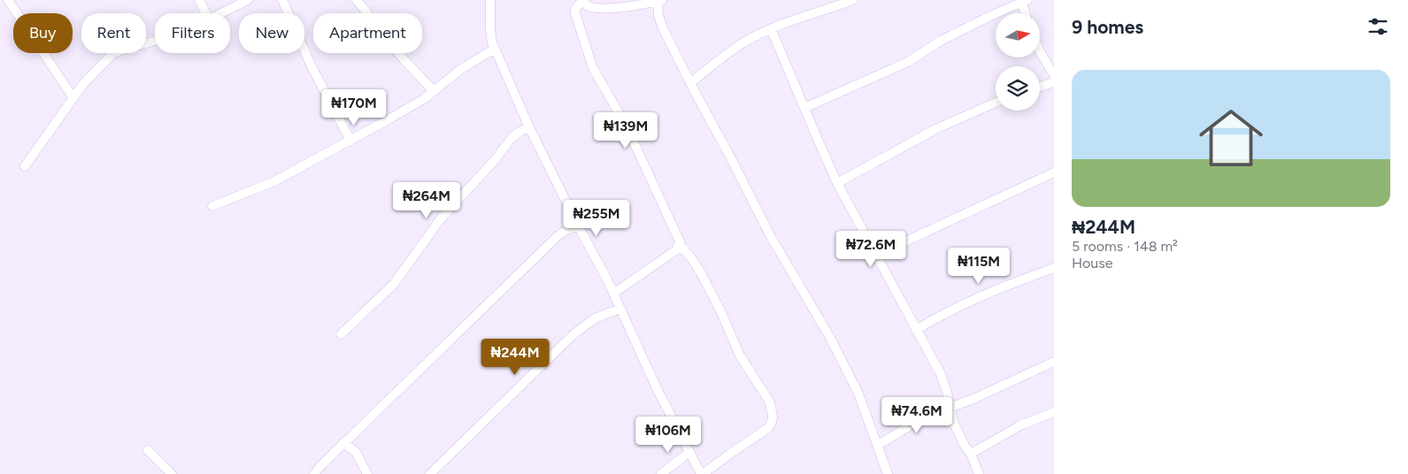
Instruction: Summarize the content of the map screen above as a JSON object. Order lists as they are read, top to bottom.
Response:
{
  "north": "right",
  "page": {
    "heading": "9 homes",
    "chip": [
      "Buy",
      "Rent",
      "Filters",
      "New",
      "Apartment"
    ],
    "list": [
      {
        "name": "₦244M",
        "note": "5 rooms · 148 m² · House"
      }
    ],
    "price": [
      "₦170M",
      "₦139M",
      "₦264M",
      "₦255M",
      "₦72.6M",
      "₦115M",
      "₦244M",
      "₦74.6M",
      "₦106M"
    ]
  }
}
